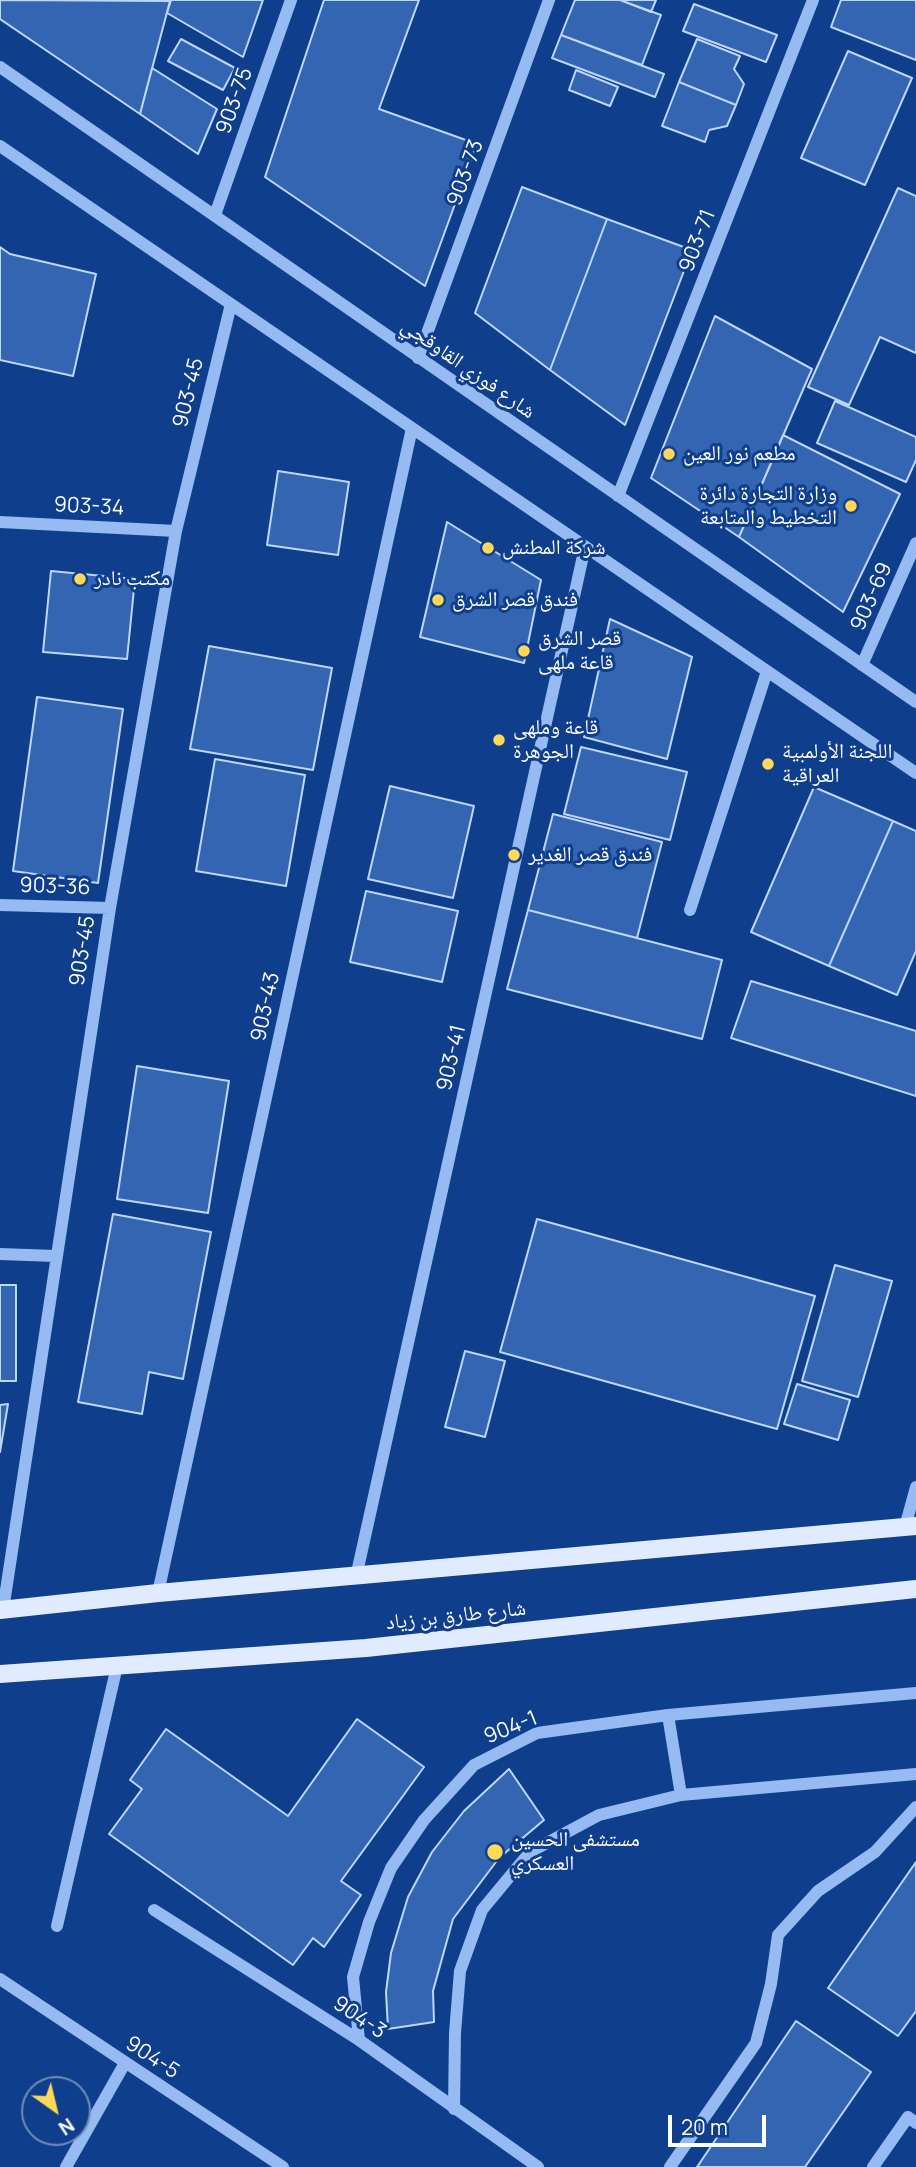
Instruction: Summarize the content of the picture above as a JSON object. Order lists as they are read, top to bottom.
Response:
{
  "streets": {
    "main road": ["شارع طارق بن زياد"],
    "street": [
      "903-75",
      "903-73",
      "903-71",
      "شارع فوزي القاوقجي",
      "903-45",
      "903-34",
      "903-69",
      "903-36",
      "903-43",
      "903-41",
      "904-1",
      "904-3",
      "904-5"
    ]
  },
  "crossings": [
    ["903-75", "شارع فوزي القاوقجي"],
    ["903-73", "شارع فوزي القاوقجي"],
    ["903-71", "شارع فوزي القاوقجي"],
    ["شارع فوزي القاوقجي", "903-69"],
    ["903-45", "903-34"],
    ["903-45", "903-36"],
    ["904-1", "904-3"]
  ],
  "places": [
    "مطعم نور العين",
    "وزارة التجارة دائرة التخطيط والمتابعة",
    "شركة المطنش",
    "مكتب نادر",
    "فندق قصر الشرق",
    "قصر الشرق قاعة ملهى",
    "قاعة وملهى الجوهرة",
    "اللجنة الأولمبية العراقية",
    "فندق قصر الغدير",
    "مستشفى الحسين العسكري"
  ],
  "scale_bar": "20 m",
  "north": "bottom right"
}
